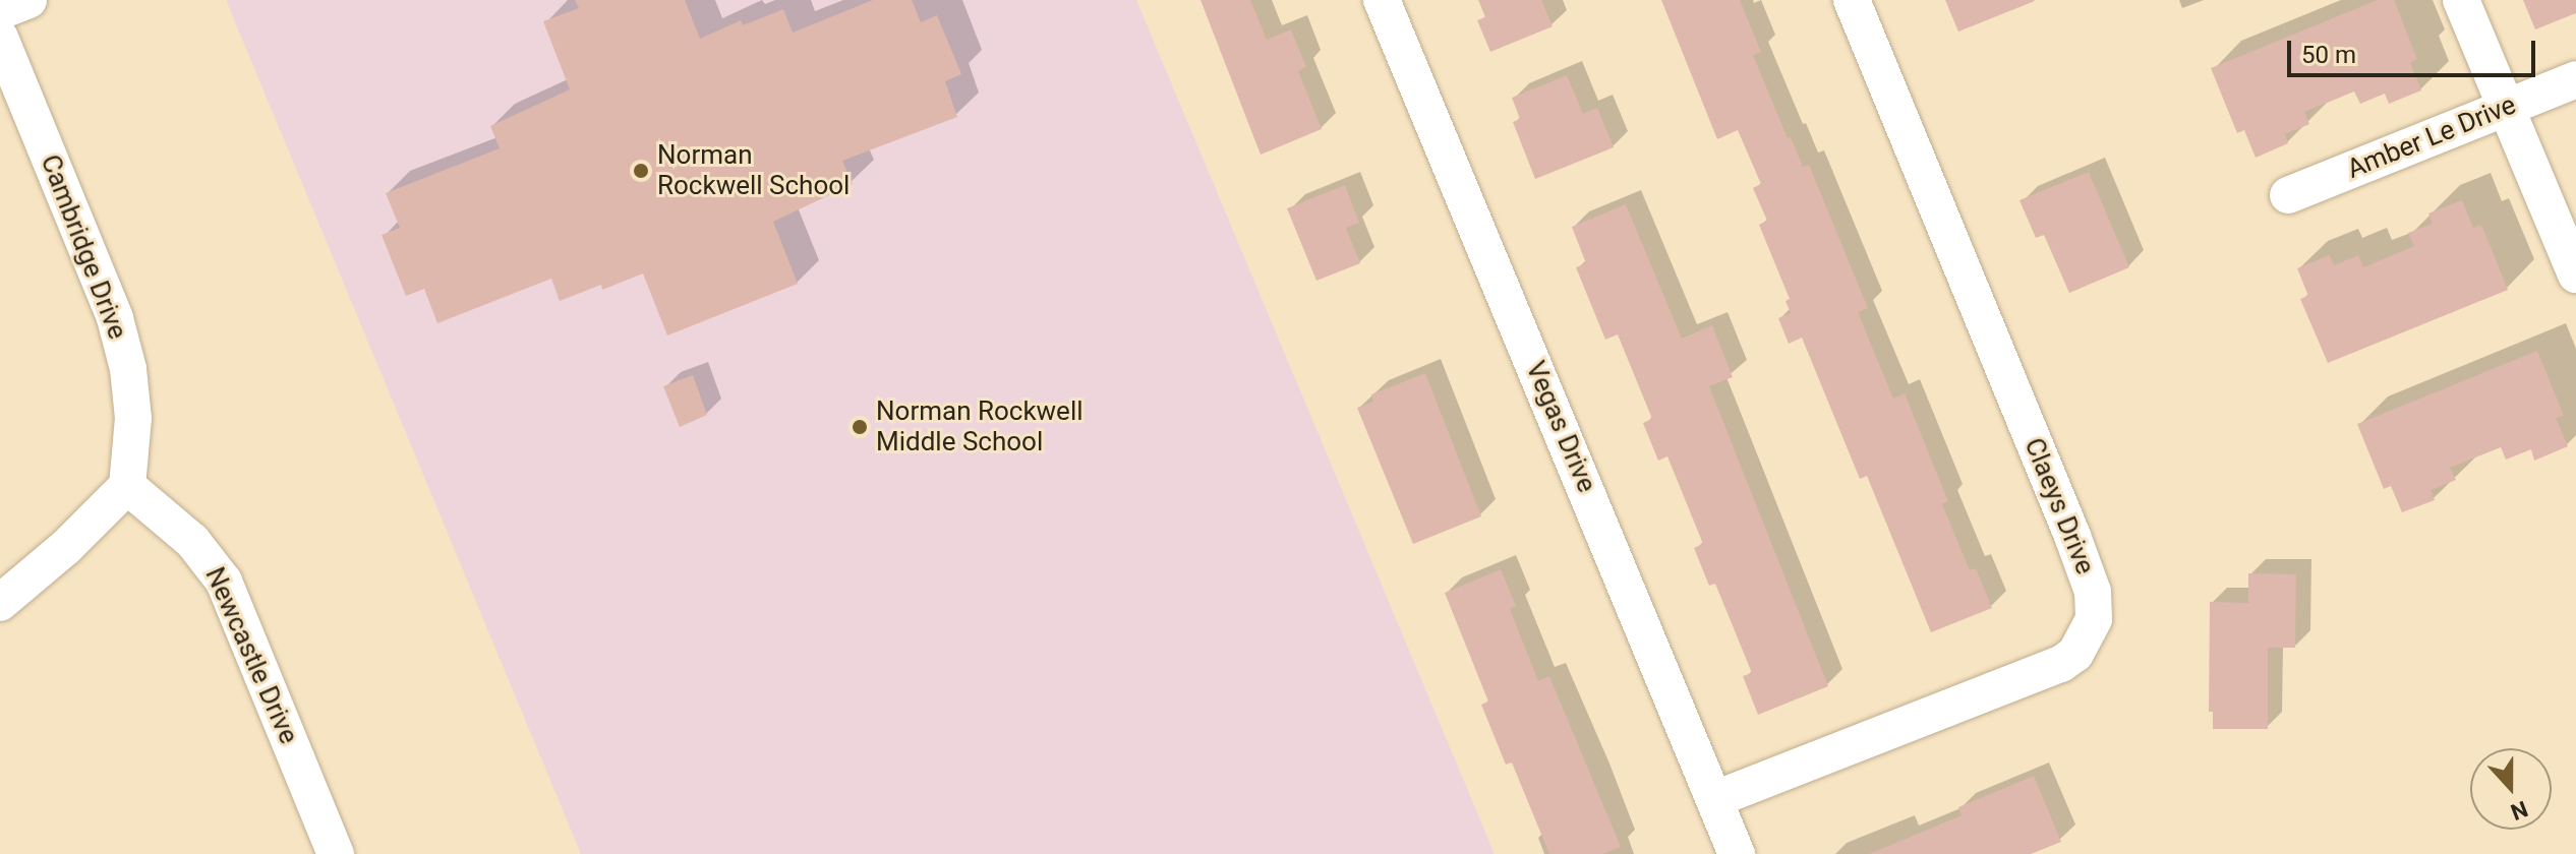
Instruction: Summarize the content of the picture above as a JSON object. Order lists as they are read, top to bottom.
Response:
{
  "streets": {
    "street": [
      "Amber Le Drive",
      "Cambridge Drive",
      "Vegas Drive",
      "Claeys Drive",
      "Newcastle Drive"
    ]
  },
  "crossings": [
    ["Cambridge Drive", "Newcastle Drive"],
    ["Vegas Drive", "Claeys Drive"]
  ],
  "places": ["Norman Rockwell School", "Norman Rockwell Middle School"],
  "scale_bar": "50 m",
  "north": "bottom"
}
